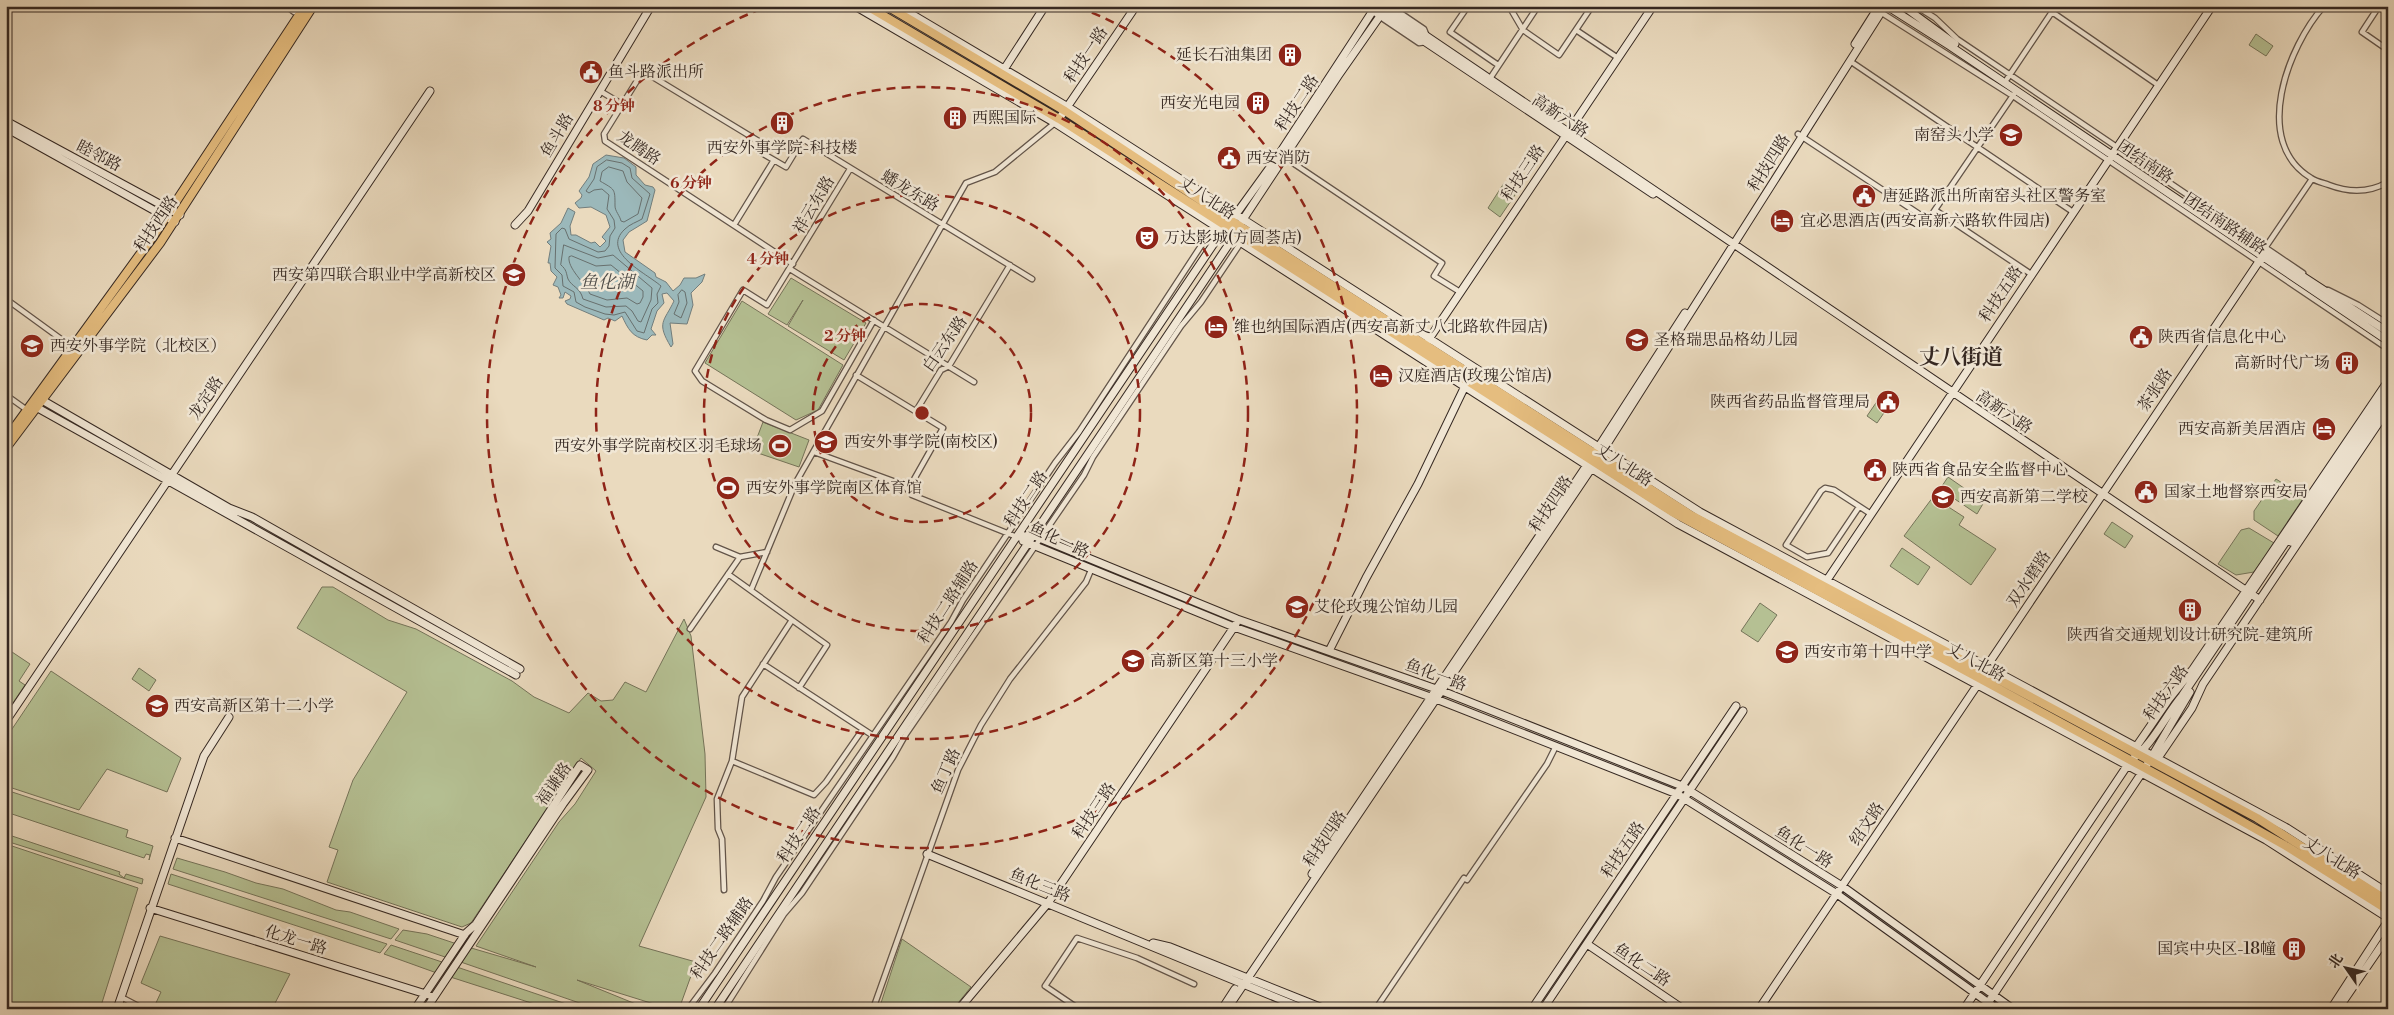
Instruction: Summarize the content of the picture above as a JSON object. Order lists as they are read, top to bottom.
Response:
{
  "streets": {
    "main road": ["丈八北路", "科技西路"],
    "street": [
      "科技一路",
      "科技二路",
      "高新六路",
      "鱼斗路",
      "龙腾路",
      "睦邻路",
      "团结南路",
      "科技四路",
      "科技三路",
      "蟠龙东路",
      "祥云东路",
      "团结南路辅路",
      "科技五路",
      "白云东路",
      "茶张路",
      "龙定路",
      "鱼化一路",
      "双水磨路",
      "科技二路辅路",
      "科技六路",
      "鱼丁路",
      "福谦路",
      "绍文路",
      "鱼化三路",
      "化龙一路",
      "鱼化二路"
    ]
  },
  "crossings": [
    ["科技一路", "丈八北路"],
    ["科技二路", "高新六路"],
    ["科技二路", "丈八北路"],
    ["科技二路", "鱼化一路"],
    ["高新六路", "科技四路"],
    ["高新六路", "科技三路"],
    ["高新六路", "科技五路"],
    ["高新六路", "茶张路"],
    ["高新六路", "双水磨路"],
    ["高新六路", "科技六路"],
    ["龙腾路", "祥云东路"],
    ["龙腾路", "白云东路"],
    ["睦邻路", "科技西路"],
    ["团结南路", "科技四路"],
    ["团结南路", "团结南路辅路"],
    ["团结南路", "科技五路"],
    ["团结南路", "茶张路"],
    ["科技四路", "丈八北路"],
    ["科技四路", "鱼化一路"],
    ["科技四路", "鱼化三路"],
    ["科技三路", "丈八北路"],
    ["科技三路", "鱼化一路"],
    ["科技三路", "鱼化三路"],
    ["蟠龙东路", "祥云东路"],
    ["蟠龙东路", "白云东路"],
    ["丈八北路", "科技五路"],
    ["丈八北路", "双水磨路"],
    ["丈八北路", "科技二路辅路"],
    ["丈八北路", "科技六路"],
    ["丈八北路", "绍文路"],
    ["团结南路辅路", "科技五路"],
    ["团结南路辅路", "茶张路"],
    ["科技五路", "鱼化一路"],
    ["科技五路", "鱼化二路"],
    ["茶张路", "双水磨路"],
    ["鱼化一路", "科技六路"],
    ["鱼化一路", "鱼丁路"],
    ["鱼化一路", "绍文路"],
    ["双水磨路", "绍文路"],
    ["鱼丁路", "鱼化三路"],
    ["福谦路", "化龙一路"]
  ],
  "districts": ["丈八街道"],
  "water": ["鱼化湖"],
  "places": {
    "building": [
      "延长石油集团",
      "西安光电园",
      "西熙国际",
      "西安外事学院-科技楼",
      "高新时代广场",
      "陕西省交通规划设计研究院-建筑所",
      "国宾中央区-18幢"
    ],
    "public building": [
      "鱼斗路派出所",
      "西安消防",
      "唐延路派出所南窑头社区警务室",
      "陕西省信息化中心",
      "陕西省药品监督管理局",
      "陕西省食品安全监督中心",
      "国家土地督察西安局"
    ],
    "school or university": [
      "南窑头小学",
      "西安第四联合职业中学高新校区",
      "圣格瑞思品格幼儿园",
      "西安外事学院（北校区）",
      "西安外事学院(南校区)",
      "西安高新第二学校",
      "艾伦玫瑰公馆幼儿园",
      "西安市第十四中学",
      "高新区第十三小学",
      "西安高新区第十二小学"
    ],
    "hotel": [
      "宜必思酒店(西安高新六路软件园店)",
      "维也纳国际酒店(西安高新丈八北路软件园店)",
      "汉庭酒店(玫瑰公馆店)",
      "西安高新美居酒店"
    ],
    "theatre": ["万达影城(方圆荟店)"],
    "sports": ["西安外事学院南校区羽毛球场", "西安外事学院南区体育馆"]
  },
  "north": "top left",
  "rings": [
    "8 分钟",
    "6 分钟",
    "4 分钟",
    "2 分钟"
  ]
}
